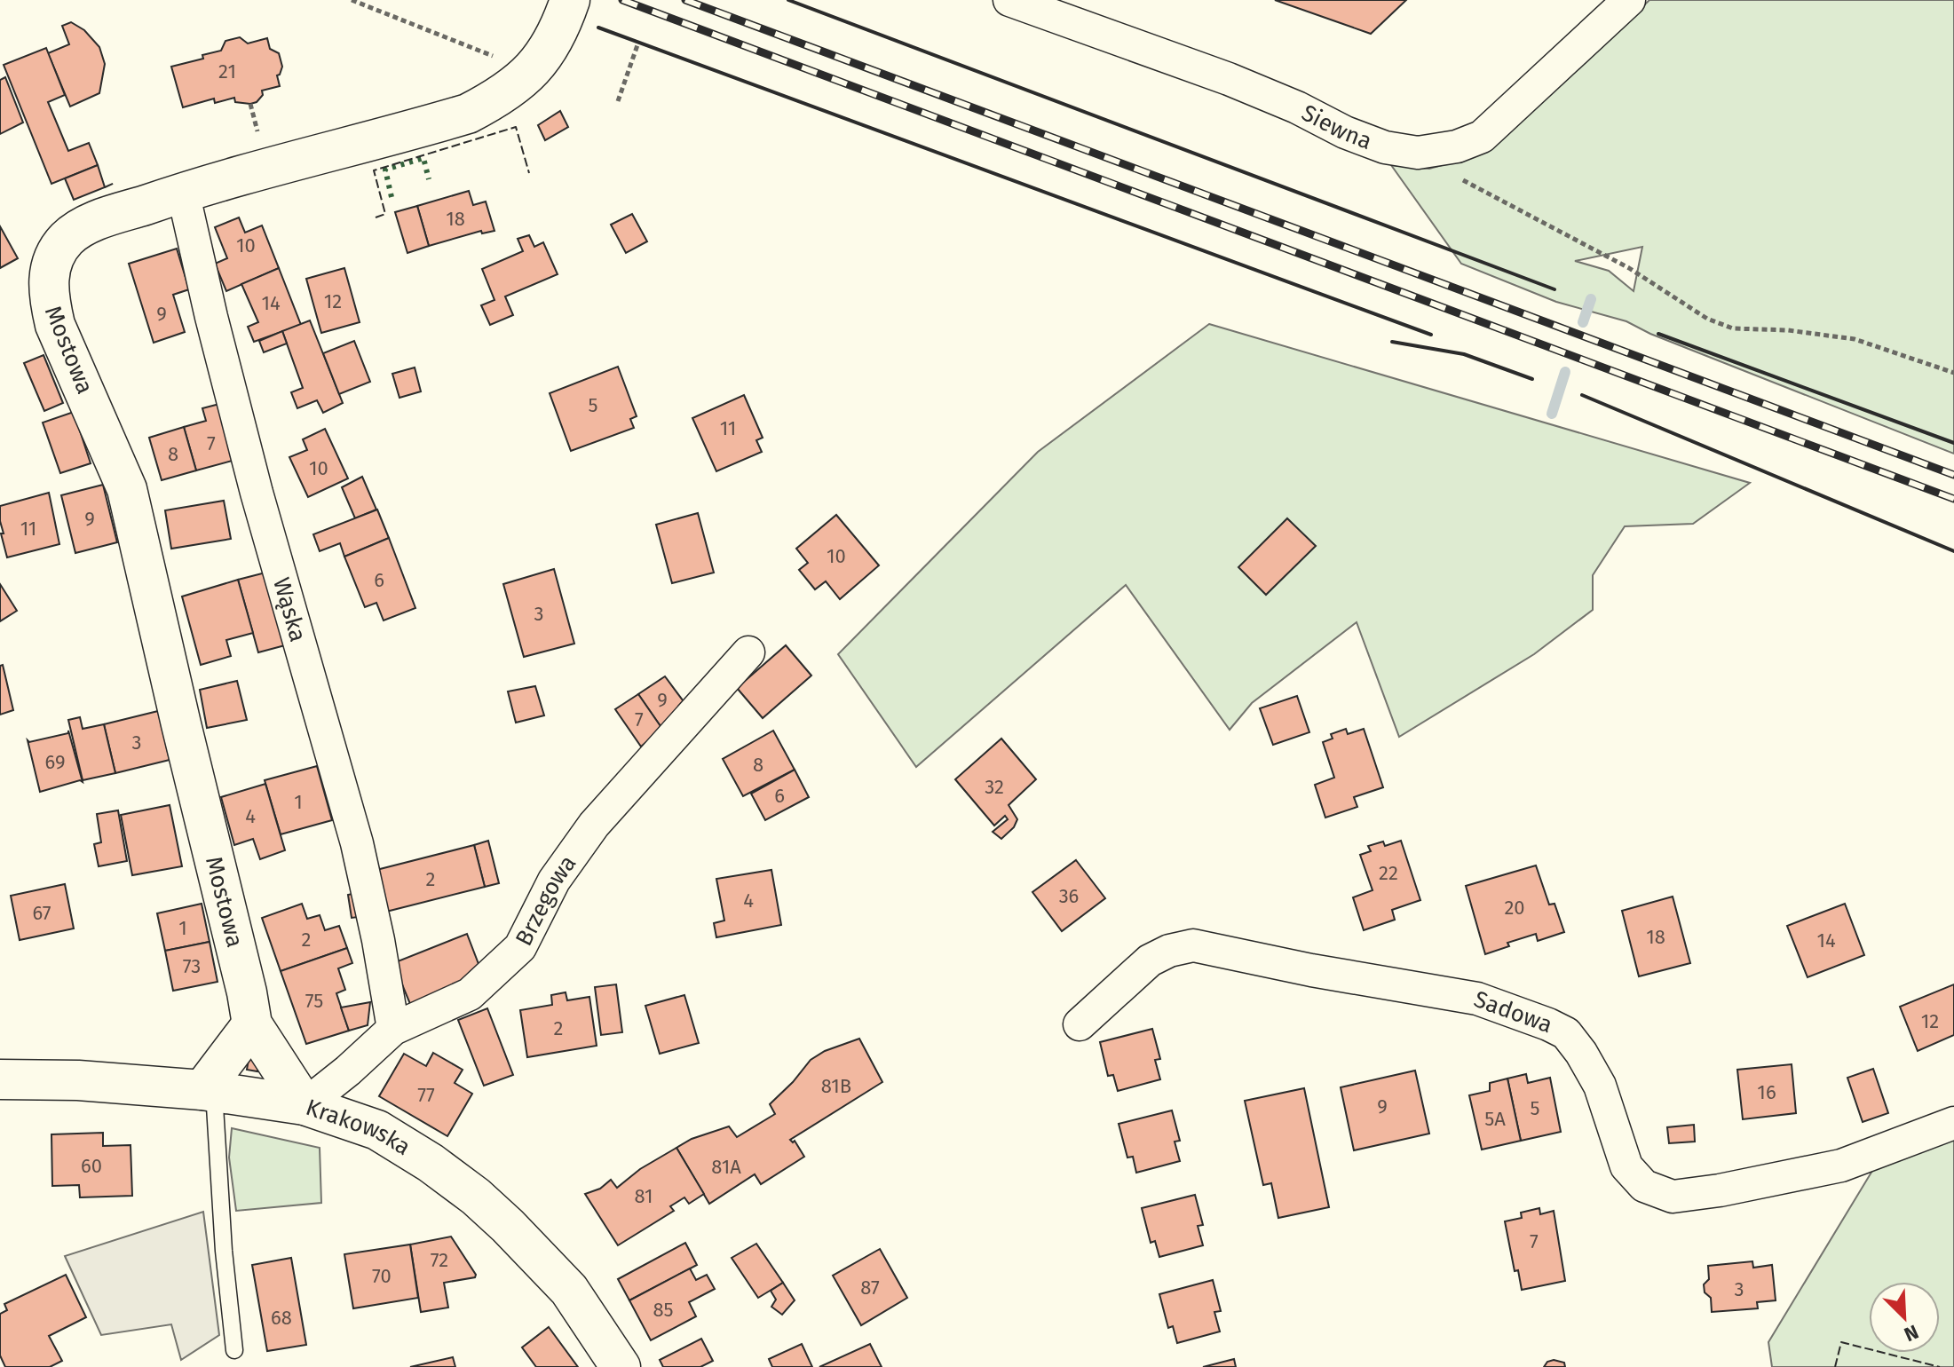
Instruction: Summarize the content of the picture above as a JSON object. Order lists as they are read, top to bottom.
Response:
{
  "streets": {
    "street": [
      "Siewna",
      "Mostowa",
      "Wąska",
      "Brzegowa",
      "Sadowa",
      "Krakowska"
    ]
  },
  "crossings": [
    ["Mostowa", "Wąska"],
    ["Mostowa", "Brzegowa"],
    ["Mostowa", "Krakowska"],
    ["Wąska", "Brzegowa"],
    ["Brzegowa", "Krakowska"]
  ],
  "house_numbers": [
    "21",
    "18",
    "10",
    "12",
    "14",
    "9",
    "5",
    "11",
    "7",
    "8",
    "10",
    "9",
    "11",
    "10",
    "6",
    "3",
    "9",
    "7",
    "3",
    "69",
    "8",
    "32",
    "6",
    "1",
    "4",
    "22",
    "2",
    "36",
    "4",
    "20",
    "67",
    "1",
    "18",
    "2",
    "14",
    "73",
    "75",
    "12",
    "2",
    "81B",
    "16",
    "77",
    "9",
    "5",
    "5A",
    "60",
    "81A",
    "81",
    "7",
    "72",
    "70",
    "87",
    "3",
    "85",
    "68"
  ],
  "north": "bottom right"
}
